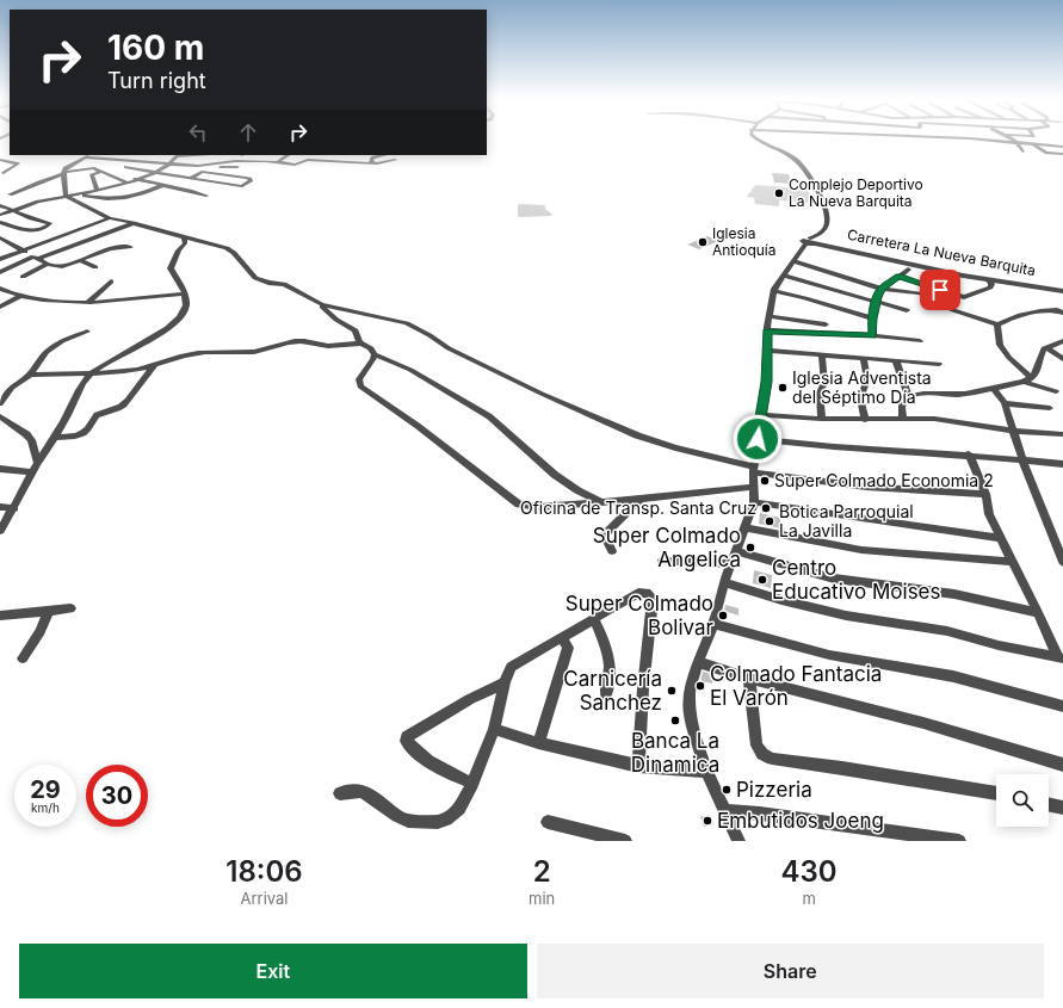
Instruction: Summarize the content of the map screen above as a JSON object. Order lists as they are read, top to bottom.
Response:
{
  "streets": {
    "street": ["Carretera La Nueva Barquita"]
  },
  "places": [
    "Complejo Deportivo La Nueva Barquita",
    "Iglesia Antioquía",
    "Iglesia Adventista del Séptimo Día",
    "Super Colmado Economia 2",
    "Oficina de Transp. Santa Cruz",
    "Botica Parroquial La Javilla",
    "Super Colmado Angelica",
    "Centro Educativo Moises",
    "Super Colmado Bolivar",
    "Colmado Fantacia El Varón",
    "Carnicería Sanchez",
    "Banca La Dinamica",
    "Pizzeria",
    "Embutidos Joeng"
  ],
  "page": {
    "turn": ["160 m", "Turn right"],
    "speed": "29 km/h",
    "limit": "30",
    "eta": [
      "18:06",
      "Arrival",
      "2",
      "min",
      "430",
      "m"
    ],
    "buttons": ["Exit", "Share"]
  }
}
